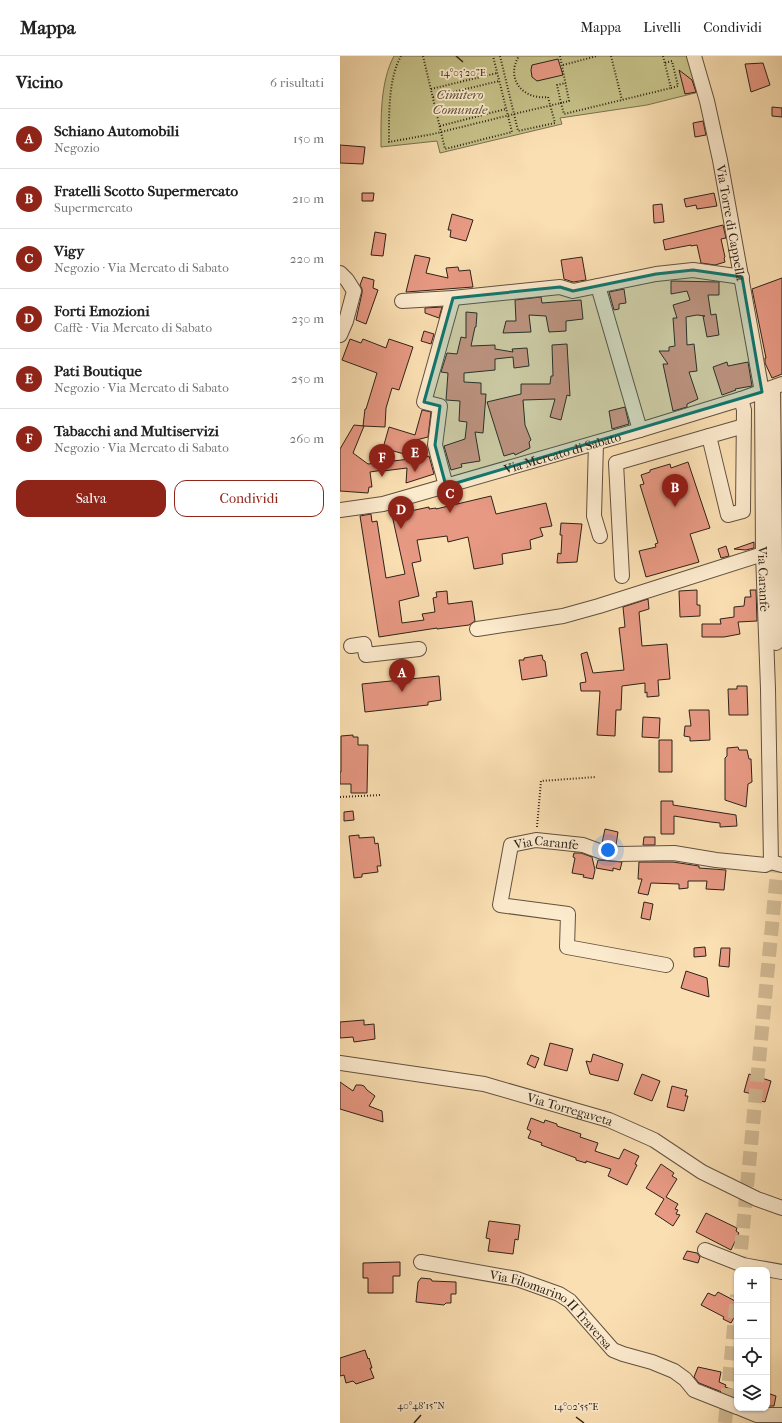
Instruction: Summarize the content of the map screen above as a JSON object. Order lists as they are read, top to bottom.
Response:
{
  "streets": {
    "street": [
      "Via Torre di Cappella",
      "Via Mercato di Sabato",
      "Via Caranfe",
      "Via Torregaveta",
      "Via Filomarino II Traversa"
    ]
  },
  "crossings": [
    ["Via Torre di Cappella", "Via Mercato di Sabato"],
    ["Via Torre di Cappella", "Via Caranfe"],
    ["Via Mercato di Sabato", "Via Caranfe"]
  ],
  "parks": ["Cimitero Comunale"],
  "page": {
    "header": "Mappa",
    "nav": ["Mappa", "Livelli", "Condividi"],
    "heading": ["Vicino", "6 risultati"],
    "list": [
      {
        "mark": "A",
        "name": "Schiano Automobili",
        "note": "Negozio",
        "value": "150 m"
      },
      {
        "mark": "B",
        "name": "Fratelli Scotto Supermercato",
        "note": "Supermercato",
        "value": "210 m"
      },
      {
        "mark": "C",
        "name": "Vigy",
        "note": "Negozio · Via Mercato di Sabato",
        "value": "220 m"
      },
      {
        "mark": "D",
        "name": "Forti Emozioni",
        "note": "Caffè · Via Mercato di Sabato",
        "value": "230 m"
      },
      {
        "mark": "E",
        "name": "Pati Boutique",
        "note": "Negozio · Via Mercato di Sabato",
        "value": "250 m"
      },
      {
        "mark": "F",
        "name": "Tabacchi and Multiservizi",
        "note": "Negozio · Via Mercato di Sabato",
        "value": "260 m"
      }
    ],
    "pins": [
      "E",
      "F",
      "B",
      "C",
      "D",
      "A"
    ],
    "buttons": ["Salva", "Condividi"],
    "map_buttons": ["+", "−"]
  },
  "coordinates": ["14°03'20\"E", "40°48'15\"N", "14°02'55\"E"]
}
